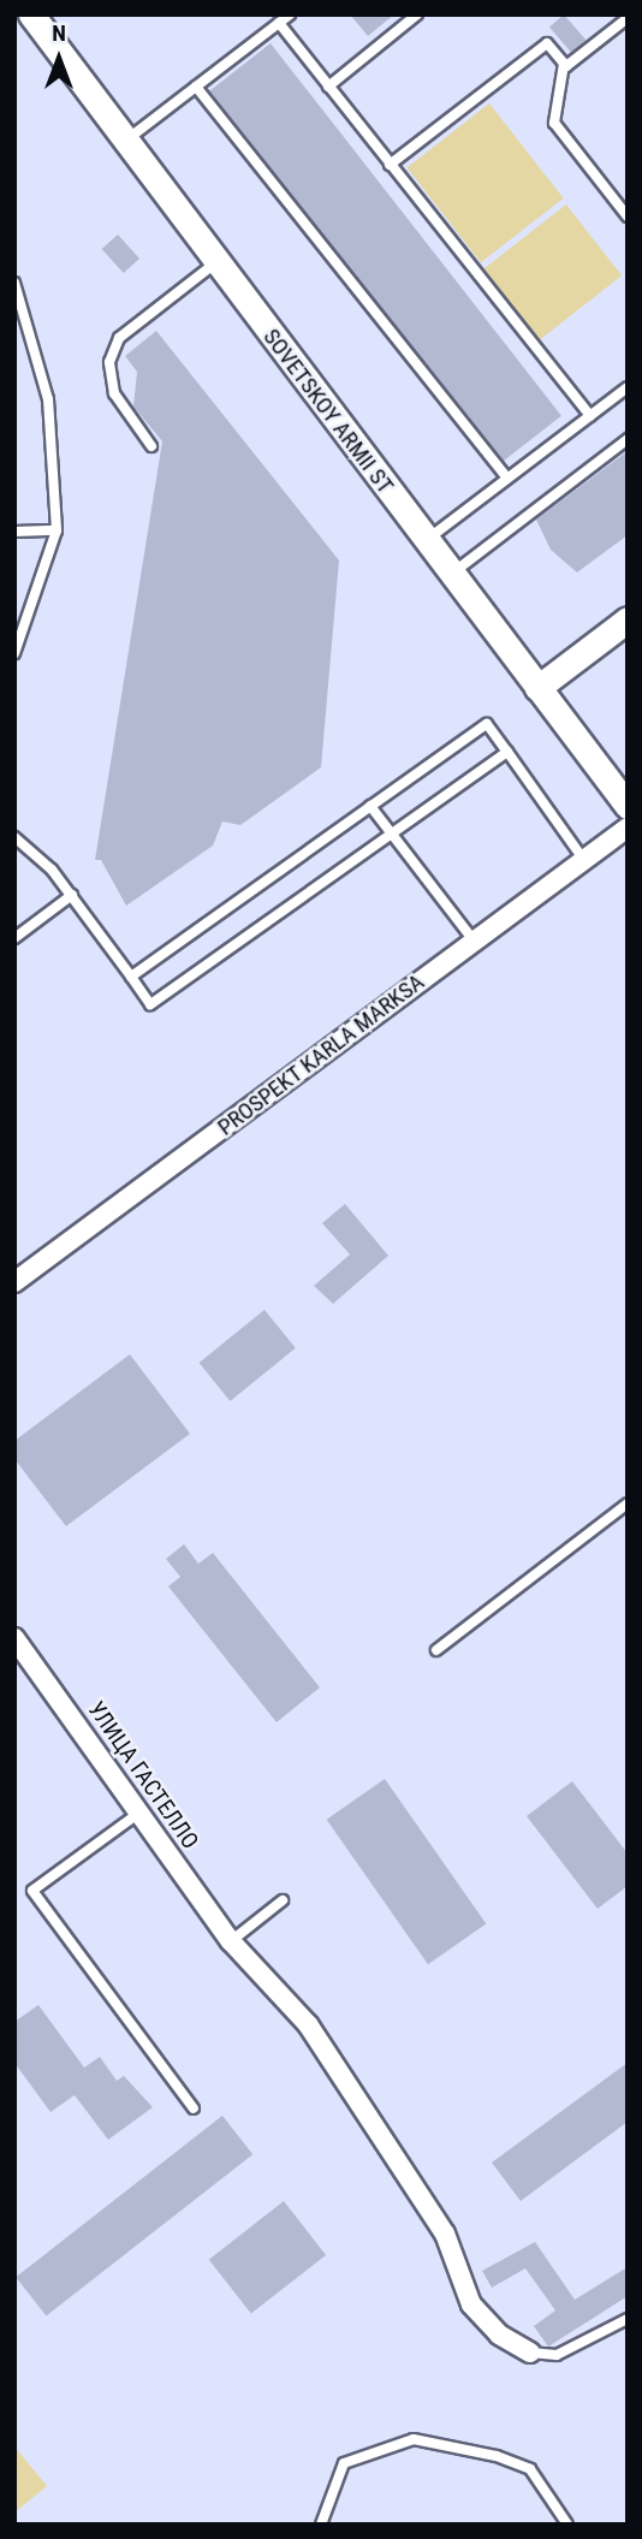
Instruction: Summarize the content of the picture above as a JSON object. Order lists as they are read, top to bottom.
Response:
{
  "streets": {
    "main road": ["SOVETSKOY ARMII ST"],
    "street": ["PROSPEKT KARLA MARKSA", "УЛИЦА ГАСТЕЛЛО"]
  },
  "north": "top"
}
